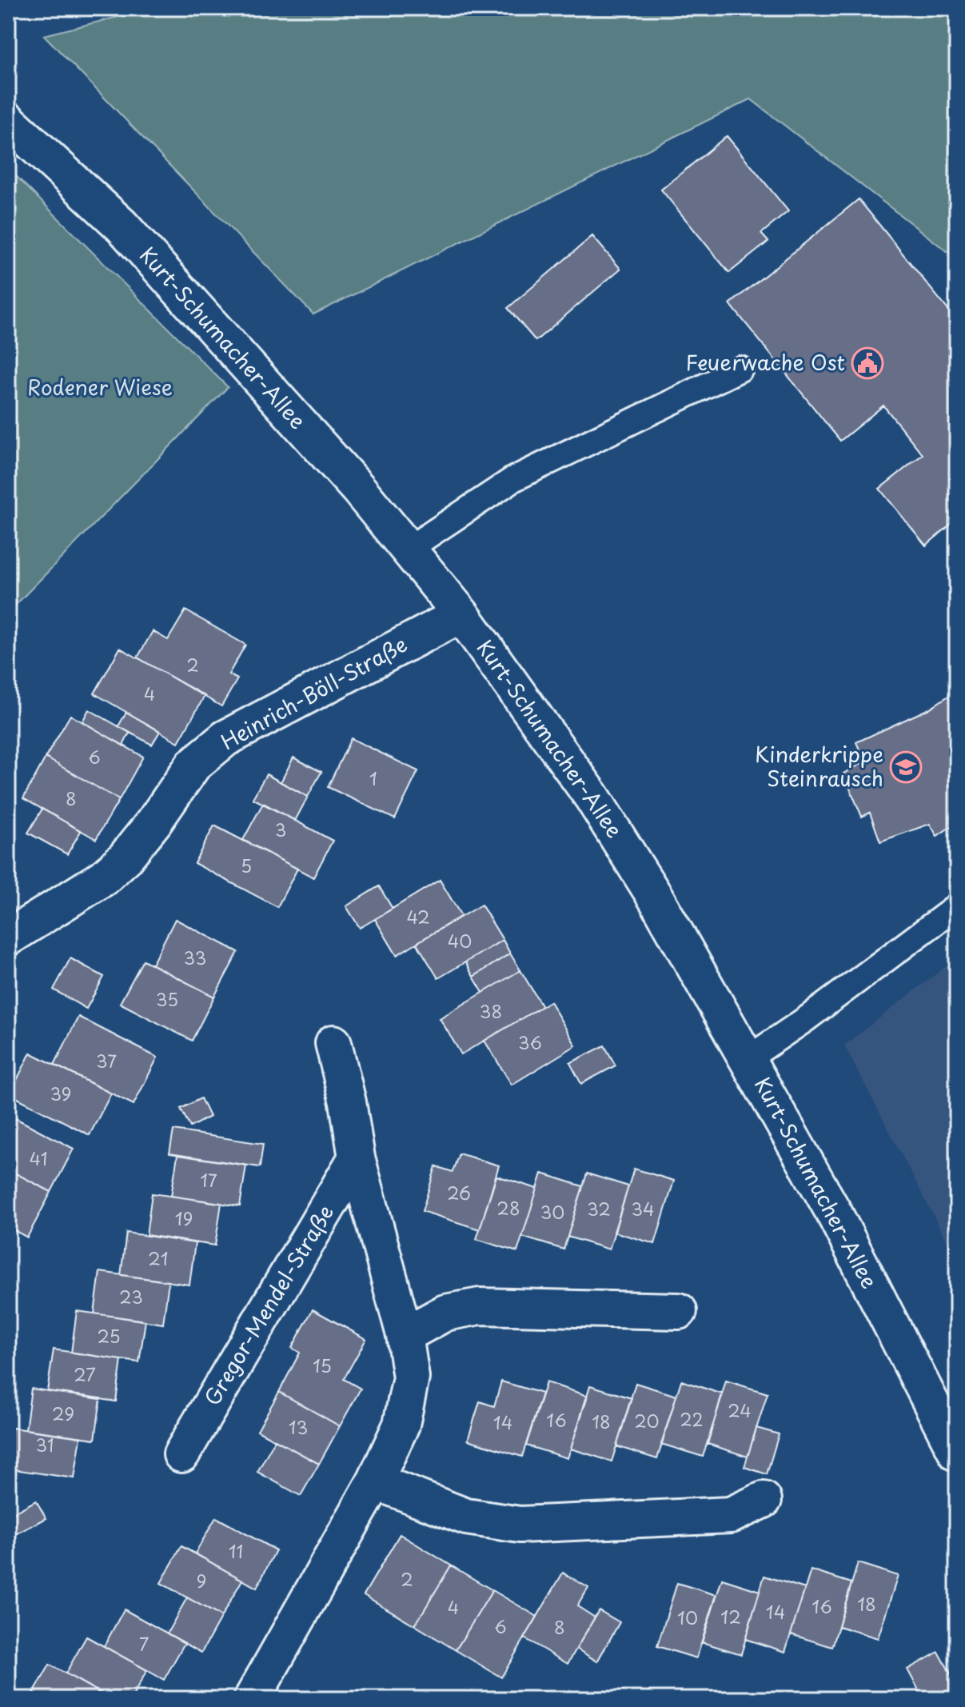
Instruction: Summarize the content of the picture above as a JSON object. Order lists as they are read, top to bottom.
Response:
{
  "streets": {
    "street": ["Kurt-Schumacher-Allee", "Heinrich-Böll-Straße", "Gregor-Mendel-Straße"]
  },
  "crossings": [
    ["Kurt-Schumacher-Allee", "Heinrich-Böll-Straße"]
  ],
  "parks": ["Rodener Wiese"],
  "places": {
    "public building": ["Feuerwache Ost"],
    "school or university": ["Kinderkrippe Steinrausch"]
  },
  "house_numbers": [
    "2",
    "4",
    "6",
    "1",
    "8",
    "3",
    "5",
    "42",
    "40",
    "33",
    "35",
    "38",
    "36",
    "37",
    "39",
    "41",
    "17",
    "26",
    "28",
    "32",
    "34",
    "30",
    "19",
    "21",
    "23",
    "25",
    "15",
    "27",
    "24",
    "29",
    "22",
    "16",
    "20",
    "18",
    "14",
    "13",
    "31",
    "11",
    "2",
    "9",
    "18",
    "16",
    "4",
    "14",
    "12",
    "10",
    "6",
    "8",
    "7"
  ]
}
